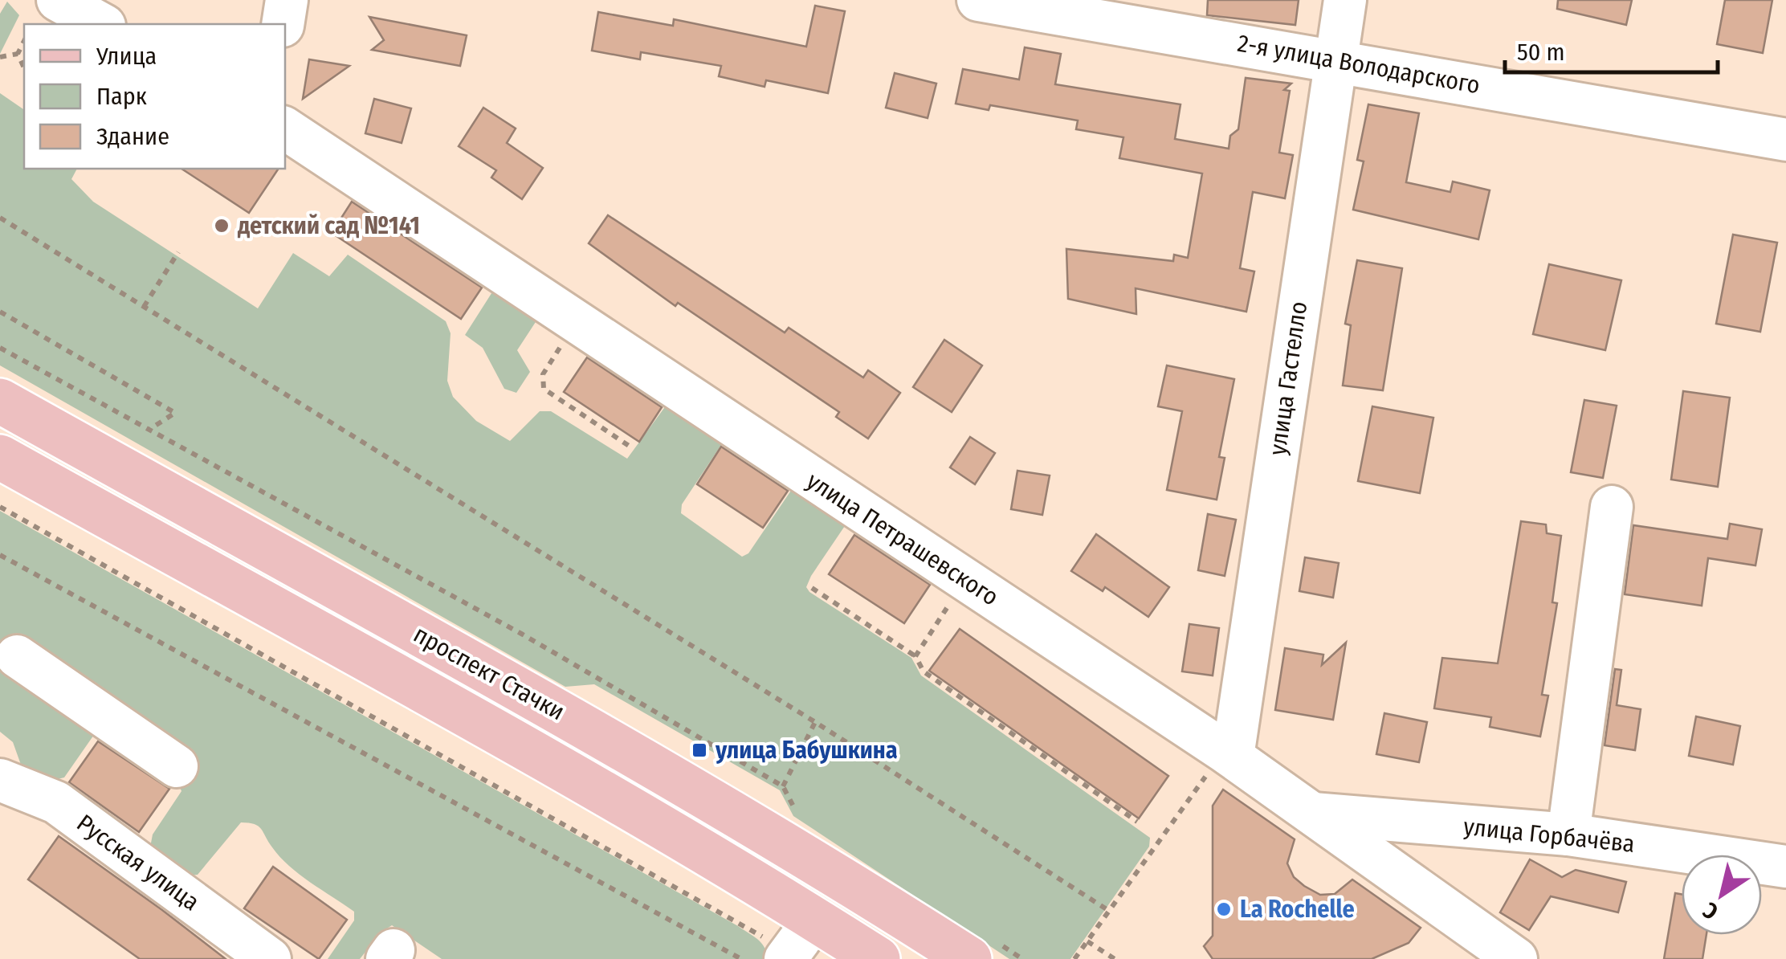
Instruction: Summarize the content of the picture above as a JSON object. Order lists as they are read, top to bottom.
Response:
{
  "streets": {
    "main road": ["проспект Стачки"],
    "street": [
      "2-я улица Володарского",
      "улица Гастелло",
      "улица Петрашевского",
      "улица Горбачёва",
      "Русская улица"
    ]
  },
  "crossings": [
    ["2-я улица Володарского", "улица Гастелло"],
    ["улица Гастелло", "улица Петрашевского"],
    ["улица Петрашевского", "улица Горбачёва"]
  ],
  "places": {
    "other": ["детский сад №141", "La Rochelle"],
    "transit": ["улица Бабушкина"]
  },
  "legend": ["Улица", "Парк", "Здание"],
  "scale_bar": "50 m",
  "north": "bottom left"
}
